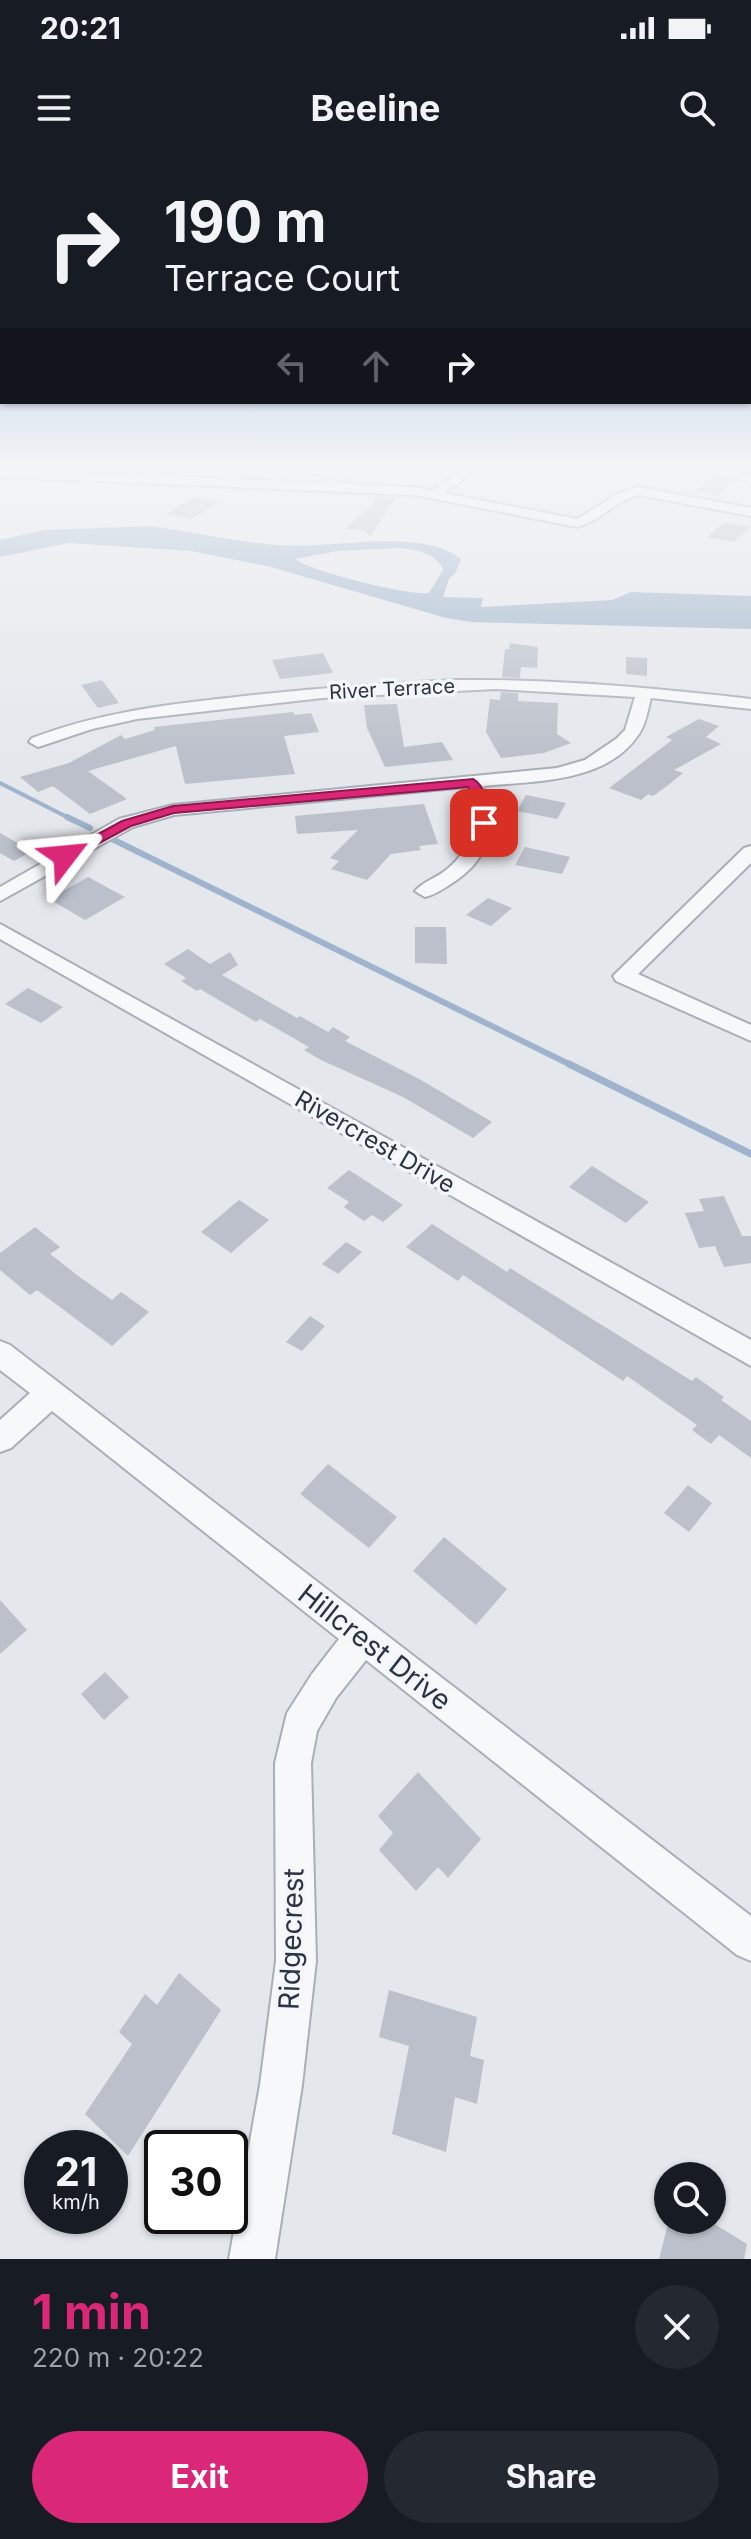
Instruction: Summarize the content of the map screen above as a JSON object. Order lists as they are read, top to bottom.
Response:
{
  "streets": {
    "street": [
      "River Terrace",
      "Rivercrest Drive",
      "Hillcrest Drive",
      "Ridgecrest"
    ]
  },
  "crossings": [
    ["Hillcrest Drive", "Ridgecrest"]
  ],
  "page": {
    "status": "20:21",
    "header": "Beeline",
    "turn": ["190 m", "Terrace Court"],
    "speed": "21 km/h",
    "limit": "30",
    "heading": ["1 min", "220 m · 20:22"],
    "buttons": ["Exit", "Share"]
  }
}
